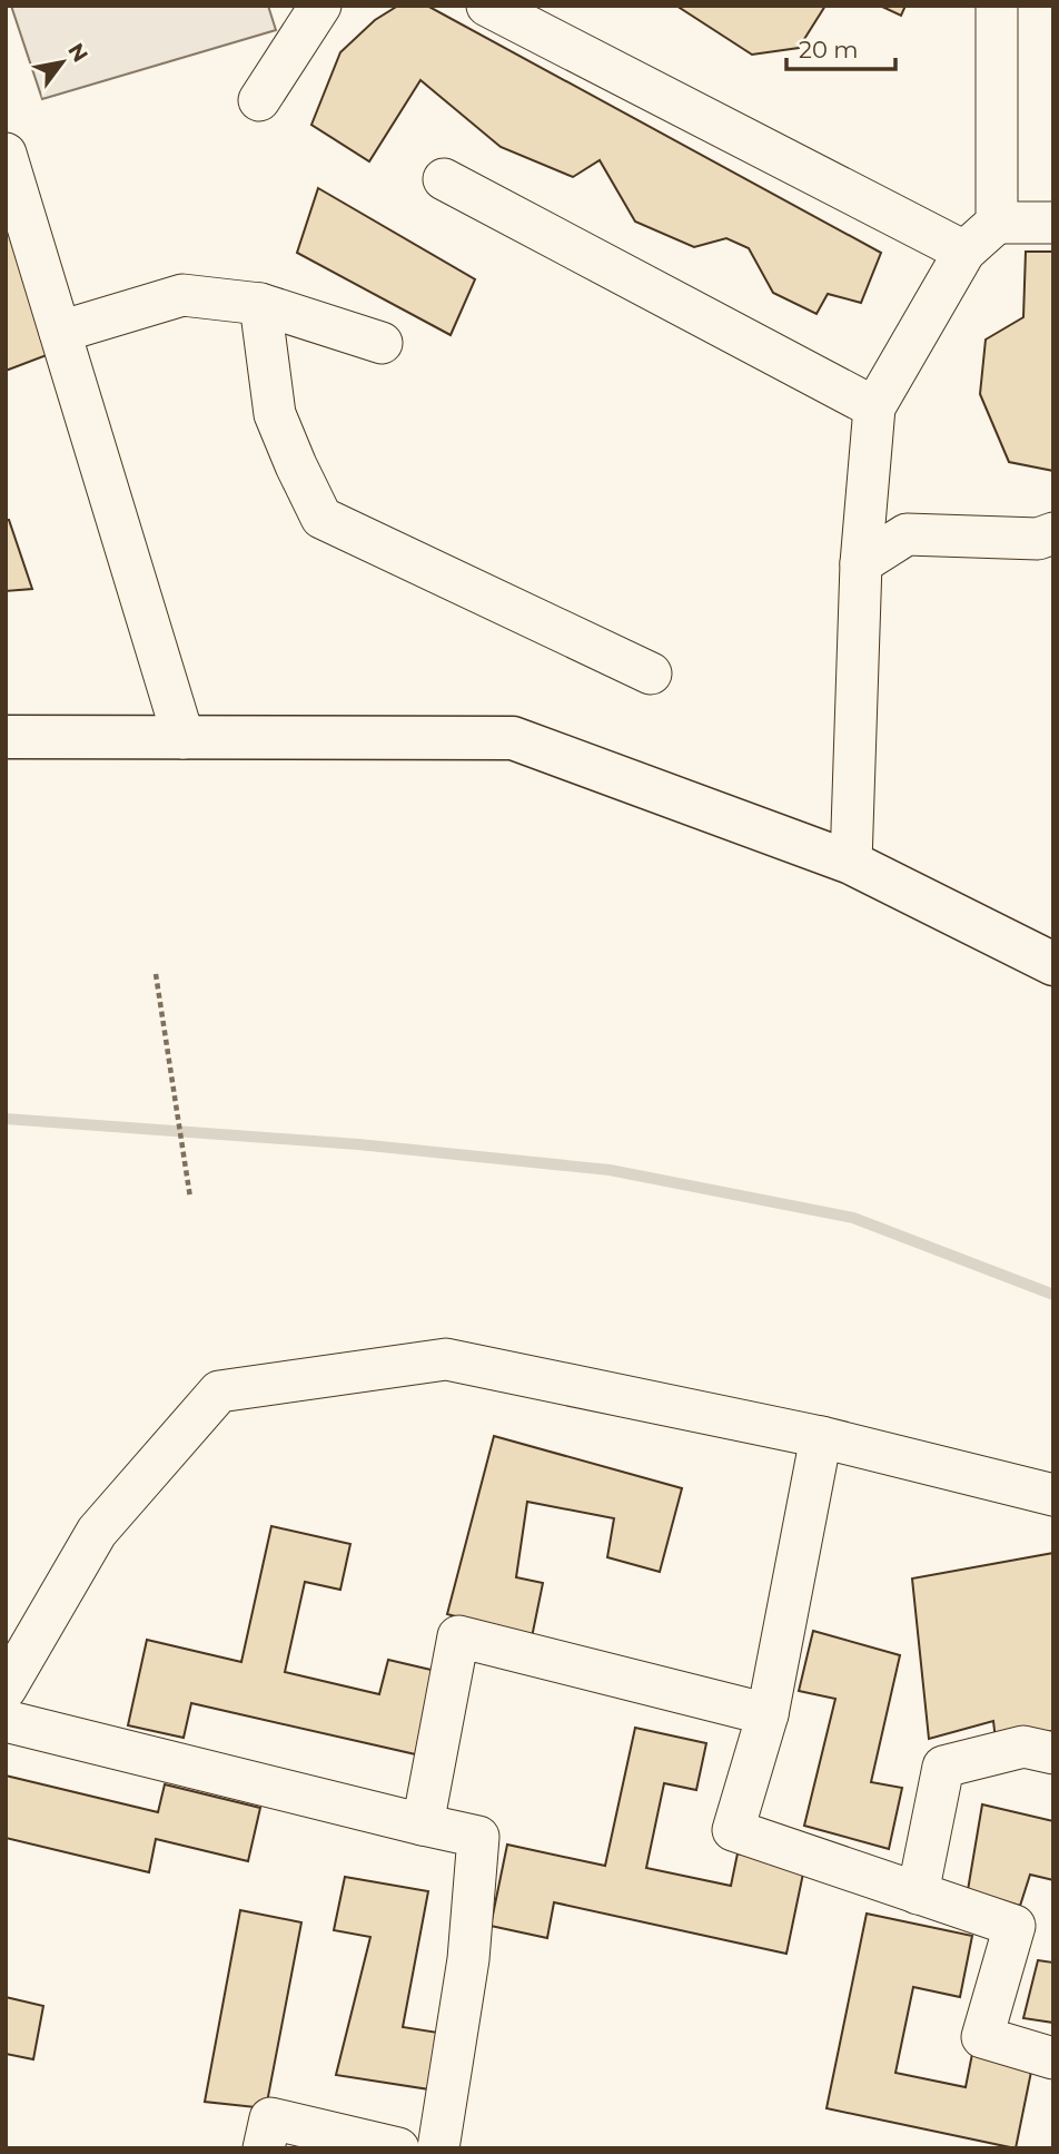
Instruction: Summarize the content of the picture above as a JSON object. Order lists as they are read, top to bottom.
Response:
{
  "scale_bar": "20 m",
  "north": "top right"
}
